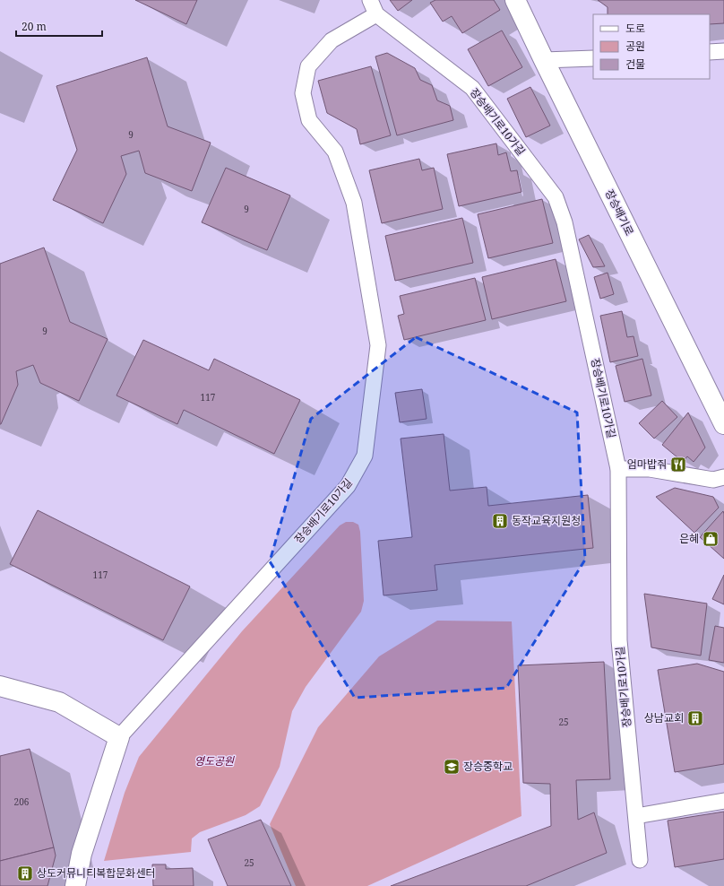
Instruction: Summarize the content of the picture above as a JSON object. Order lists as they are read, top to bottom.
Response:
{
  "streets": {
    "main road": ["장승배기로"],
    "lane": ["장승배기로10가길"]
  },
  "parks": ["영도공원"],
  "places": {
    "restaurant": ["엄마밥줘"],
    "building": ["동작교육지원청", "상남교회", "상도커뮤니티복합문화센터"],
    "shop": ["은혜"],
    "school or university": ["장승중학교"]
  },
  "house_numbers": [
    "9",
    "9",
    "9",
    "117",
    "117",
    "25",
    "206",
    "25"
  ],
  "legend": ["도로", "공원", "건물"],
  "scale_bar": "20 m"
}
